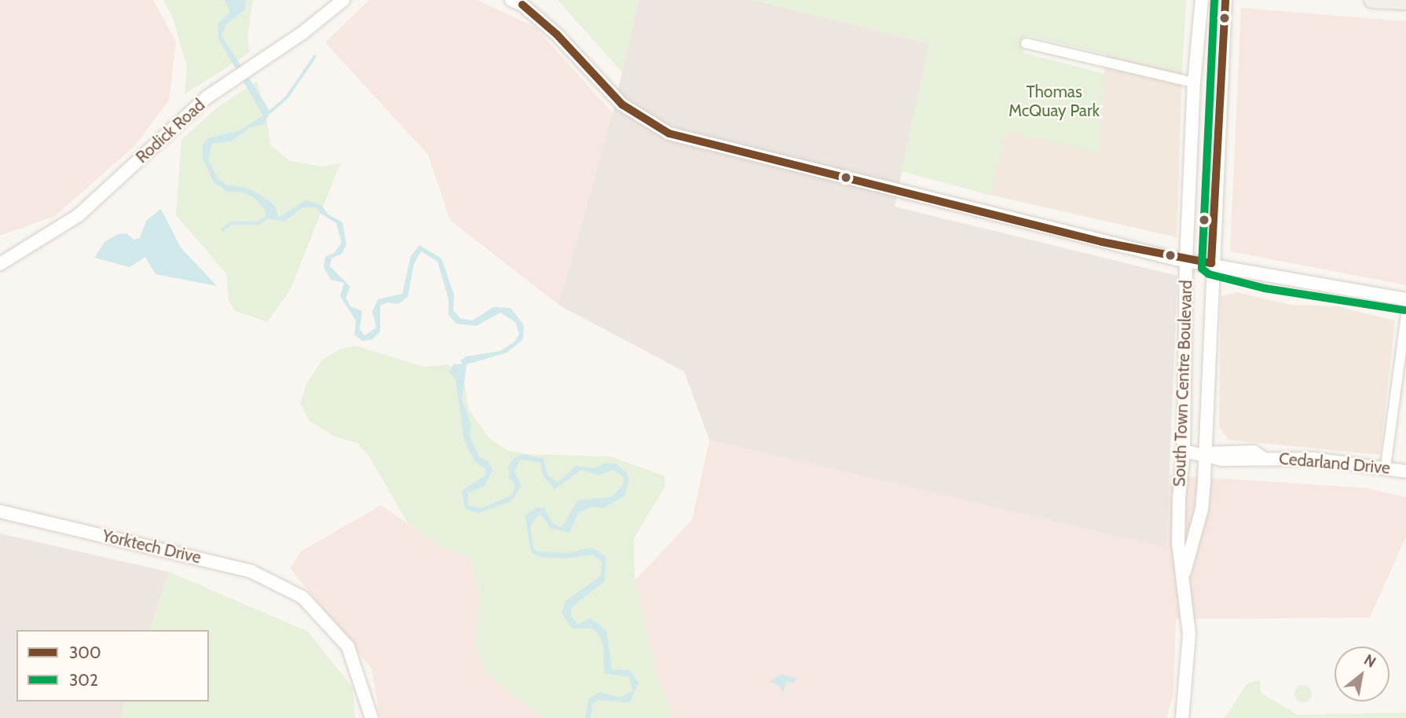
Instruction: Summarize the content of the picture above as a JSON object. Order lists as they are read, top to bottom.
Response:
{
  "streets": {
    "street": [
      "Rodick Road",
      "South Town Centre Boulevard",
      "Cedarland Drive",
      "Yorktech Drive"
    ]
  },
  "crossings": [
    ["South Town Centre Boulevard", "Cedarland Drive"]
  ],
  "parks": ["Thomas McQuay Park"],
  "lines": ["transit line 300", "transit line 302"],
  "legend": ["300", "302"],
  "north": "top right"
}
